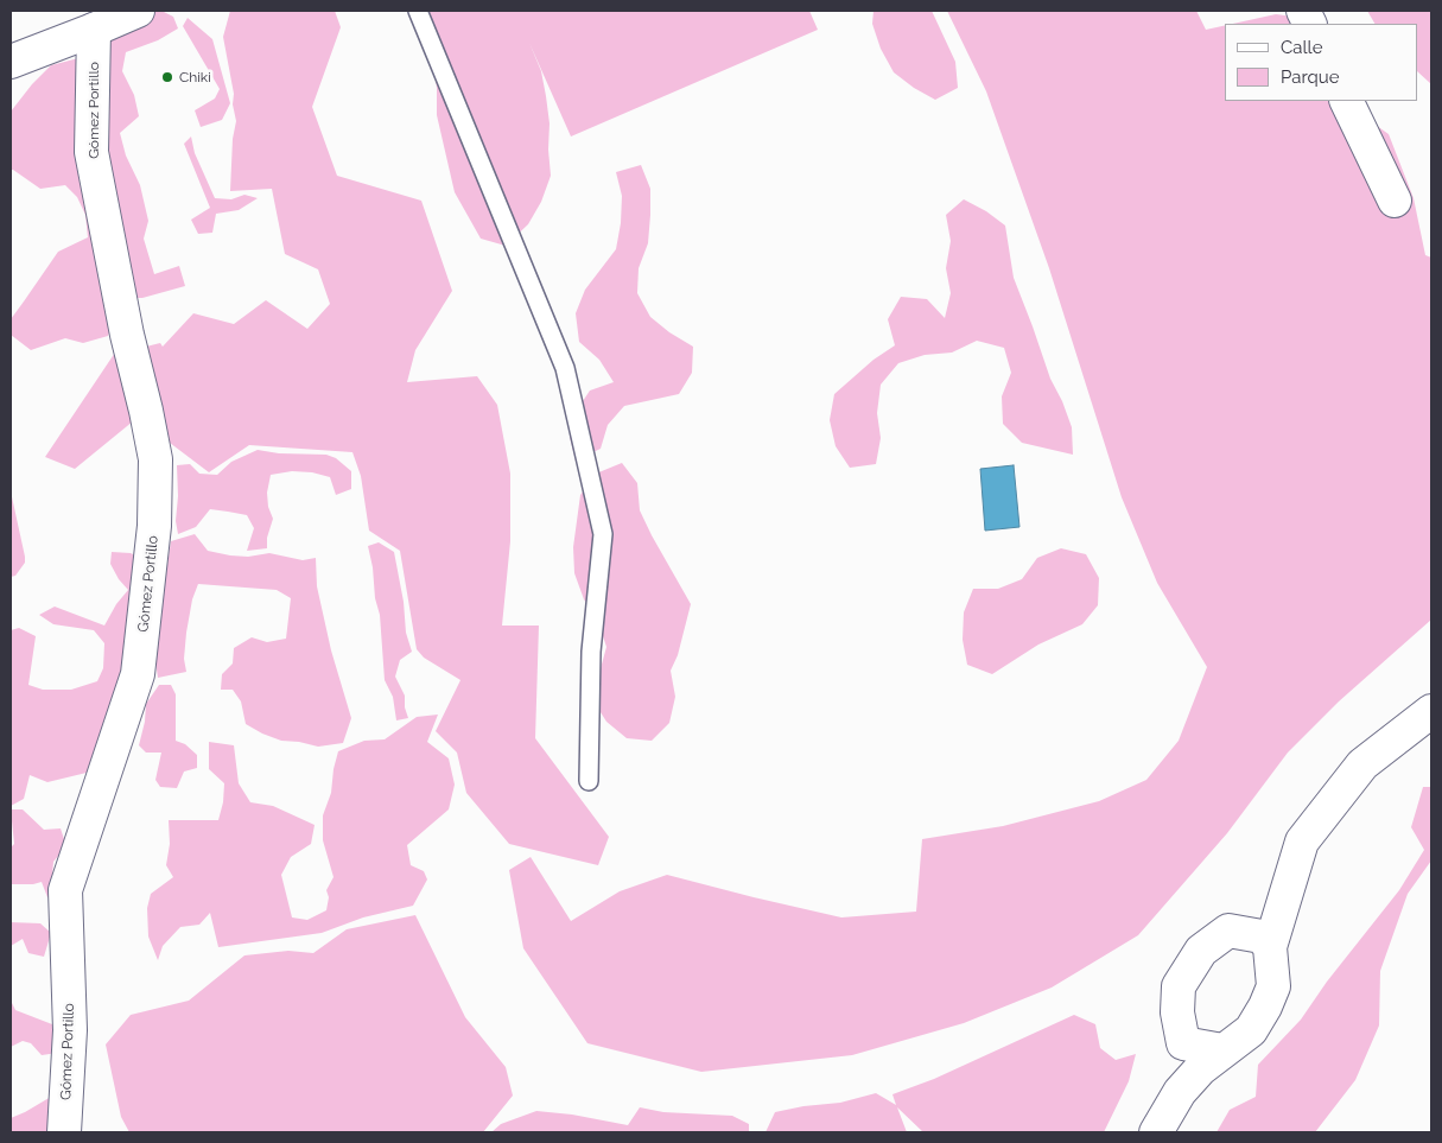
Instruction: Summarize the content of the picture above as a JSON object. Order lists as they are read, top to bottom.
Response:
{
  "streets": {
    "street": ["Gómez Portillo"]
  },
  "places": ["Chiki"],
  "legend": ["Calle", "Parque"]
}
